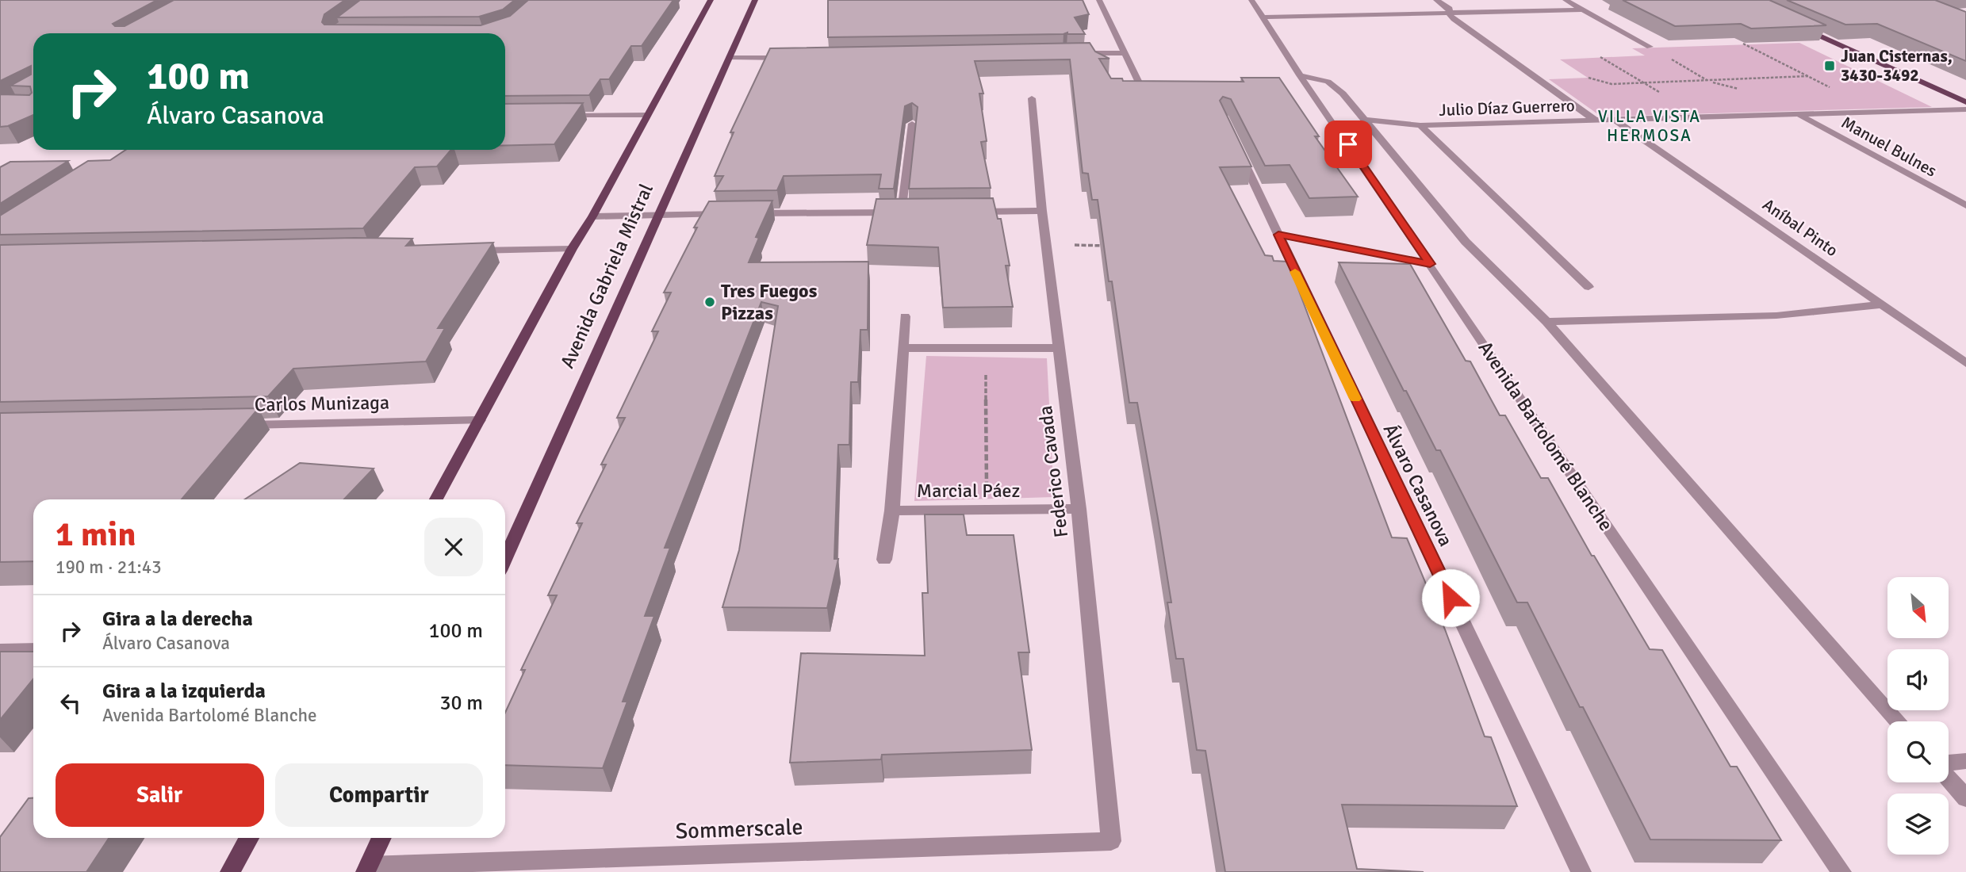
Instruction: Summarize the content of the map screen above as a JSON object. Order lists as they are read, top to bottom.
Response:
{
  "streets": {
    "main road": ["Avenida Gabriela Mistral"],
    "street": [
      "Julio Díaz Guerrero",
      "Manuel Bulnes",
      "Aníbal Pinto",
      "Carlos Munizaga",
      "Avenida Bartolomé Blanche",
      "Federico Cavada",
      "Álvaro Casanova",
      "Marcial Páez",
      "Sommerscale"
    ]
  },
  "crossings": [
    ["Julio Díaz Guerrero", "Manuel Bulnes"],
    ["Julio Díaz Guerrero", "Aníbal Pinto"],
    ["Avenida Gabriela Mistral", "Carlos Munizaga"],
    ["Federico Cavada", "Marcial Páez"],
    ["Federico Cavada", "Sommerscale"]
  ],
  "districts": ["VILLA VISTA HERMOSA"],
  "places": {
    "transit": ["Juan Cisternas, 3430-3492"],
    "other": ["Tres Fuegos Pizzas"]
  },
  "north": "bottom right",
  "page": {
    "turn": ["100 m", "Álvaro Casanova"],
    "heading": ["1 min", "190 m · 21:43"],
    "list": [
      {
        "name": "Gira a la derecha",
        "note": "Álvaro Casanova",
        "value": "100 m"
      },
      {
        "name": "Gira a la izquierda",
        "note": "Avenida Bartolomé Blanche",
        "value": "30 m"
      }
    ],
    "buttons": ["Salir", "Compartir"]
  }
}
